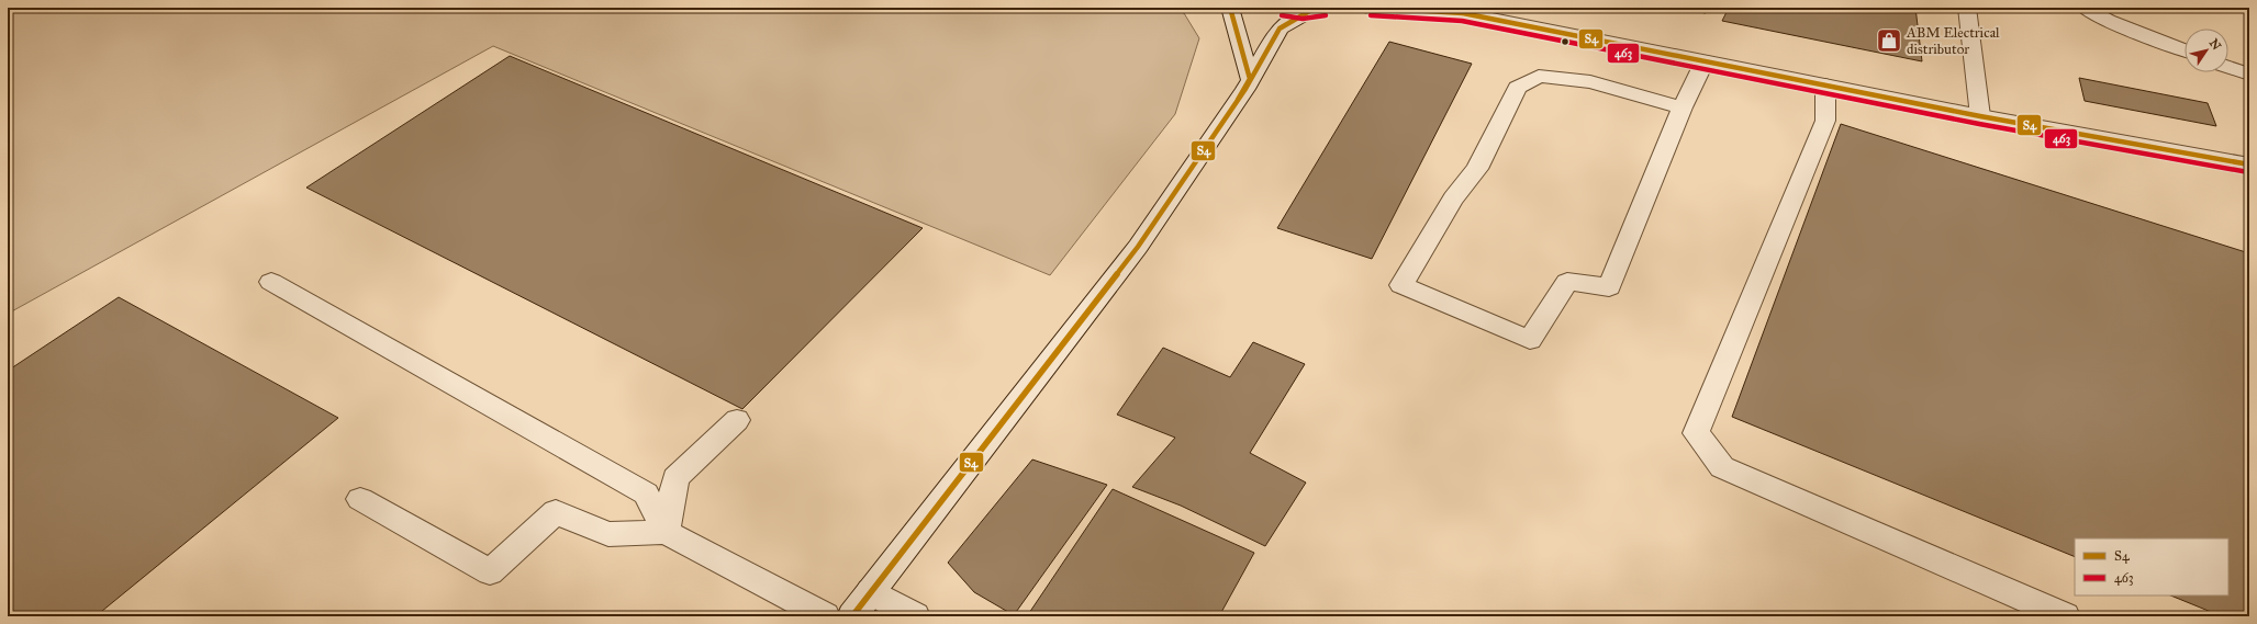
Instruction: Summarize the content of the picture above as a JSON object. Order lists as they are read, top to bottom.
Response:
{
  "places": {
    "shop": ["ABM Electrical distributor"]
  },
  "lines": ["transit line S4", "transit line 463"],
  "legend": ["S4", "463"],
  "north": "top right"
}
